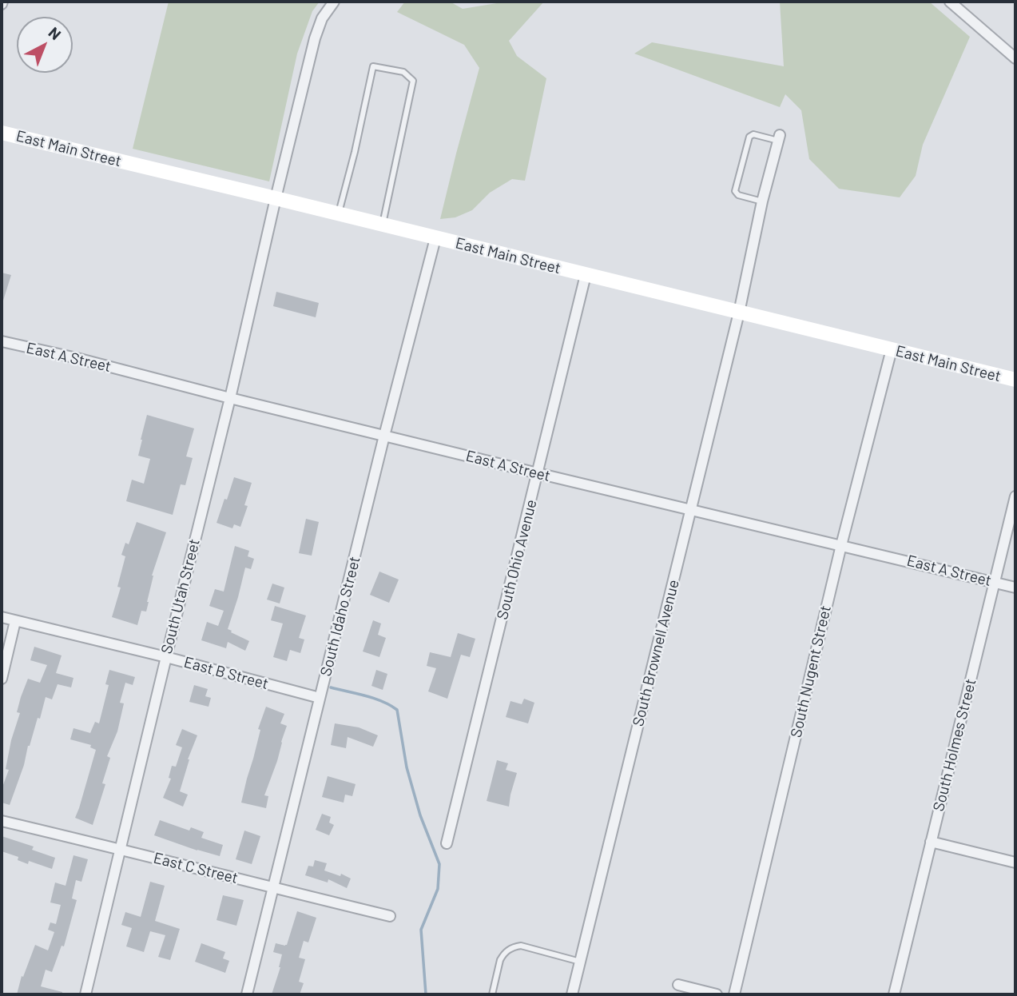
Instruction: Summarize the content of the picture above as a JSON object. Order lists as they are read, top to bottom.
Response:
{
  "streets": {
    "street": [
      "East Main Street",
      "East A Street",
      "South Ohio Avenue",
      "South Utah Street",
      "South Idaho Street",
      "South Brownell Avenue",
      "South Nugent Street",
      "East B Street",
      "South Holmes Street",
      "East C Street"
    ]
  },
  "crossings": [
    ["East Main Street", "South Ohio Avenue"],
    ["East Main Street", "South Utah Street"],
    ["East Main Street", "South Idaho Street"],
    ["East Main Street", "South Brownell Avenue"],
    ["East Main Street", "South Nugent Street"],
    ["East A Street", "South Ohio Avenue"],
    ["East A Street", "South Utah Street"],
    ["East A Street", "South Idaho Street"],
    ["East A Street", "South Brownell Avenue"],
    ["East A Street", "South Nugent Street"],
    ["East A Street", "South Holmes Street"],
    ["South Utah Street", "East B Street"],
    ["South Utah Street", "East C Street"],
    ["South Idaho Street", "East B Street"],
    ["South Idaho Street", "East C Street"]
  ],
  "north": "top right"
}
